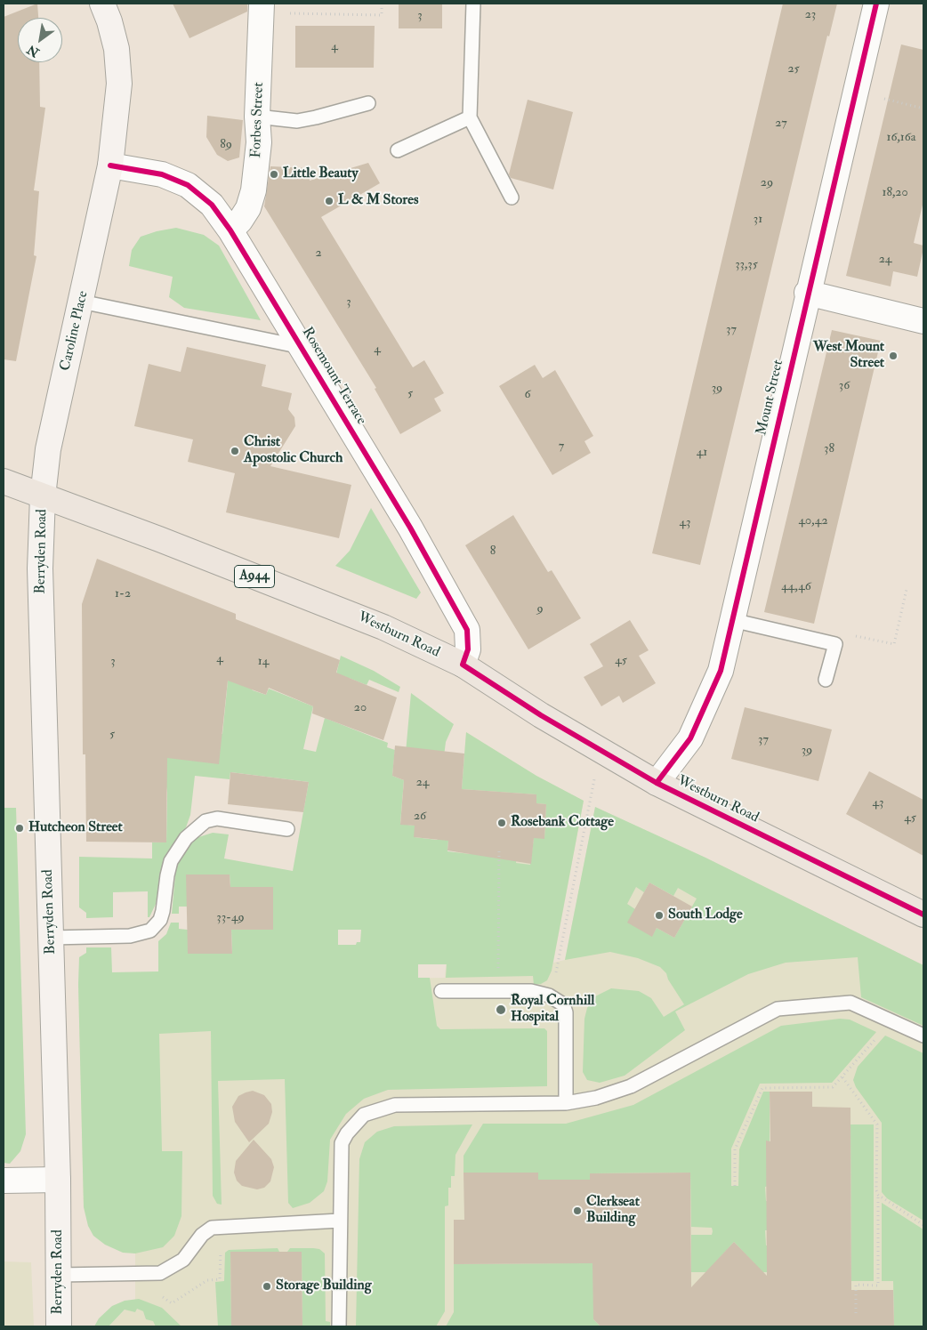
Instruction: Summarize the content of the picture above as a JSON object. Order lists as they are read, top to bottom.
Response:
{
  "streets": {
    "main road": [
      "Caroline Place",
      "Berryden Road",
      "A944",
      "Westburn Road"
    ],
    "street": ["Forbes Street", "Rosemount Terrace", "Mount Street"]
  },
  "crossings": [
    ["Forbes Street", "Rosemount Terrace"],
    ["Caroline Place", "Rosemount Terrace"],
    ["Caroline Place", "Berryden Road"],
    ["Caroline Place", "A944"],
    ["Caroline Place", "Westburn Road"],
    ["Rosemount Terrace", "Westburn Road"],
    ["Mount Street", "Westburn Road"],
    ["Berryden Road", "A944"],
    ["Berryden Road", "Westburn Road"],
    ["A944", "Westburn Road"]
  ],
  "places": [
    "Little Beauty",
    "L & M Stores",
    "West Mount Street",
    "Christ Apostolic Church",
    "Rosebank Cottage",
    "Hutcheon Street",
    "South Lodge",
    "Royal Cornhill Hospital",
    "Clerkseat Building",
    "Storage Building"
  ],
  "house_numbers": [
    "23",
    "3",
    "4",
    "25",
    "27",
    "16,16a",
    "89",
    "29",
    "18,20",
    "31",
    "2",
    "24",
    "33,35",
    "3",
    "37",
    "4",
    "36",
    "39",
    "5",
    "6",
    "7",
    "38",
    "41",
    "40,42",
    "43",
    "8",
    "44,46",
    "1-2",
    "9",
    "4",
    "45",
    "3",
    "14",
    "20",
    "5",
    "37",
    "39",
    "24",
    "43",
    "26",
    "45",
    "33-49"
  ],
  "north": "bottom left"
}
